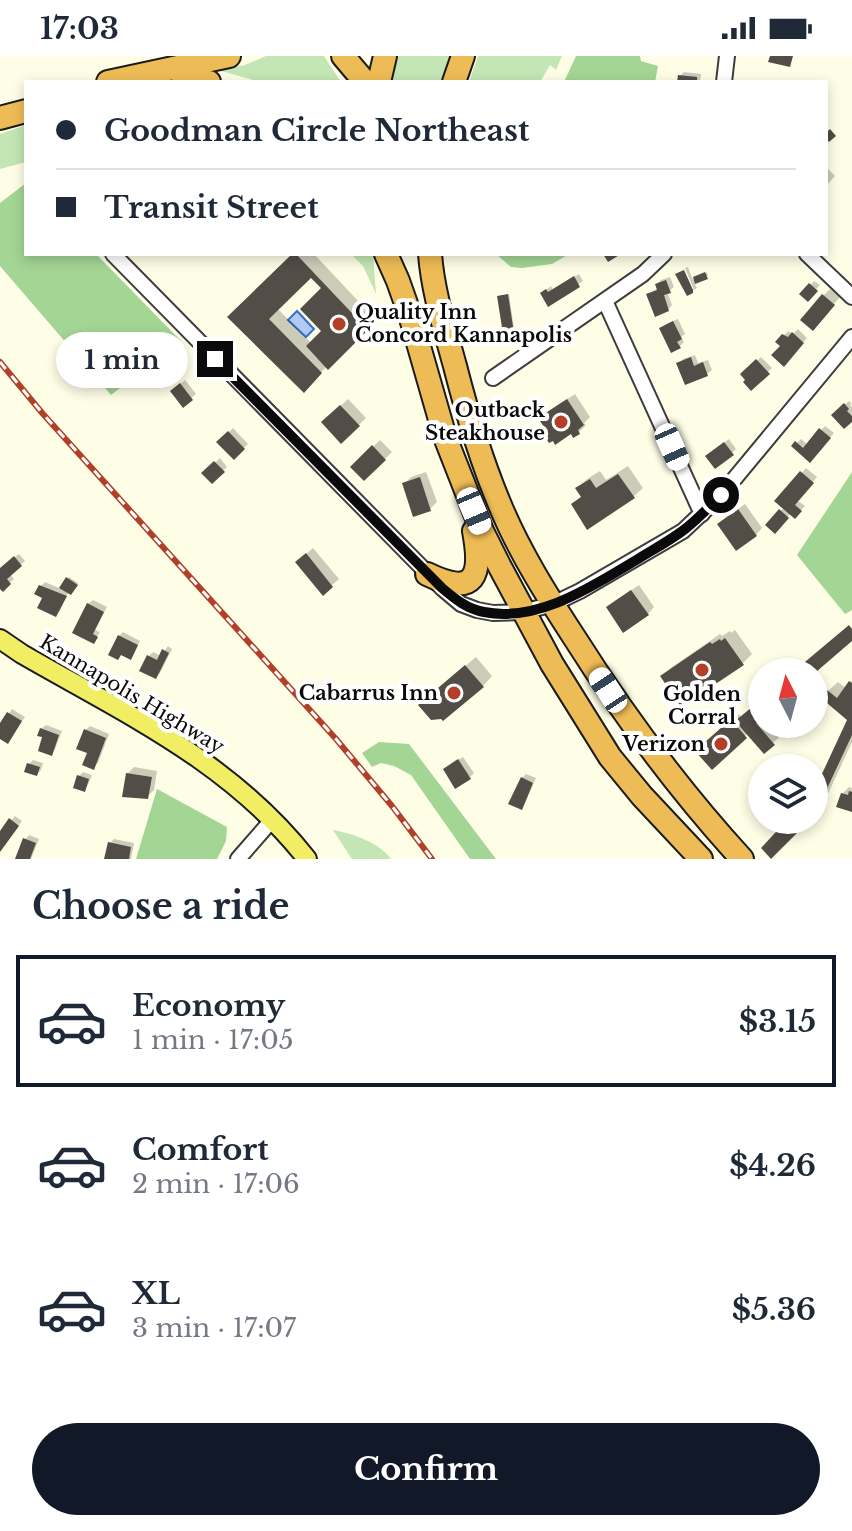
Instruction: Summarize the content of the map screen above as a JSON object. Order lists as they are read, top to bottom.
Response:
{
  "streets": {
    "main road": ["Kannapolis Highway"]
  },
  "places": [
    "Quality Inn Concord Kannapolis",
    "Outback Steakhouse",
    "Golden Corral",
    "Cabarrus Inn",
    "Verizon"
  ],
  "north": "top",
  "page": {
    "status": "17:03",
    "banner": ["Goodman Circle Northeast", "Transit Street"],
    "bubble": "1 min",
    "heading": "Choose a ride",
    "list": [
      {
        "name": "Economy",
        "note": "1 min · 17:05",
        "value": "$3.15"
      },
      {
        "name": "Comfort",
        "note": "2 min · 17:06",
        "value": "$4.26"
      },
      {
        "name": "XL",
        "note": "3 min · 17:07",
        "value": "$5.36"
      }
    ],
    "buttons": "Confirm"
  }
}
